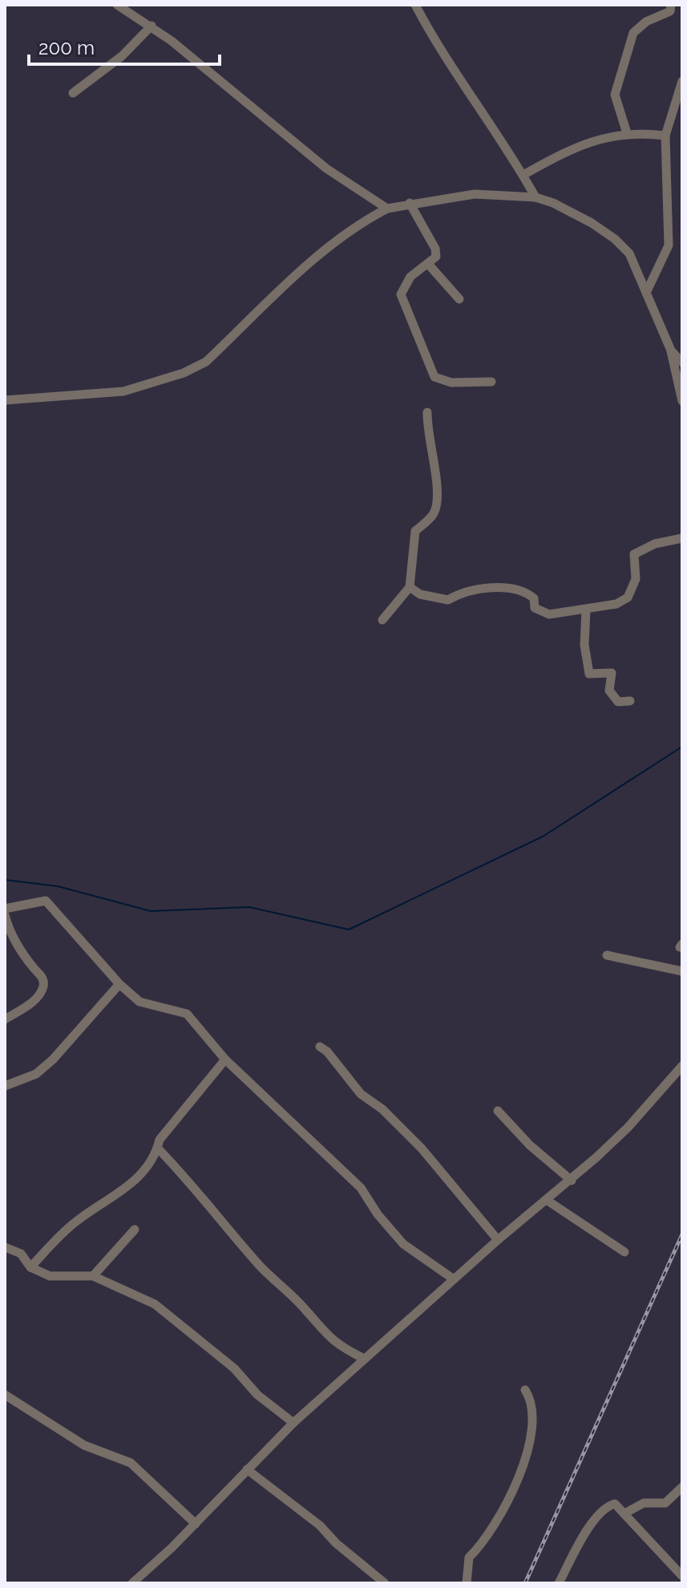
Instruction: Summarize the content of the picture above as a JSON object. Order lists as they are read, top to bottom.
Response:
{
  "scale_bar": "200 m"
}
